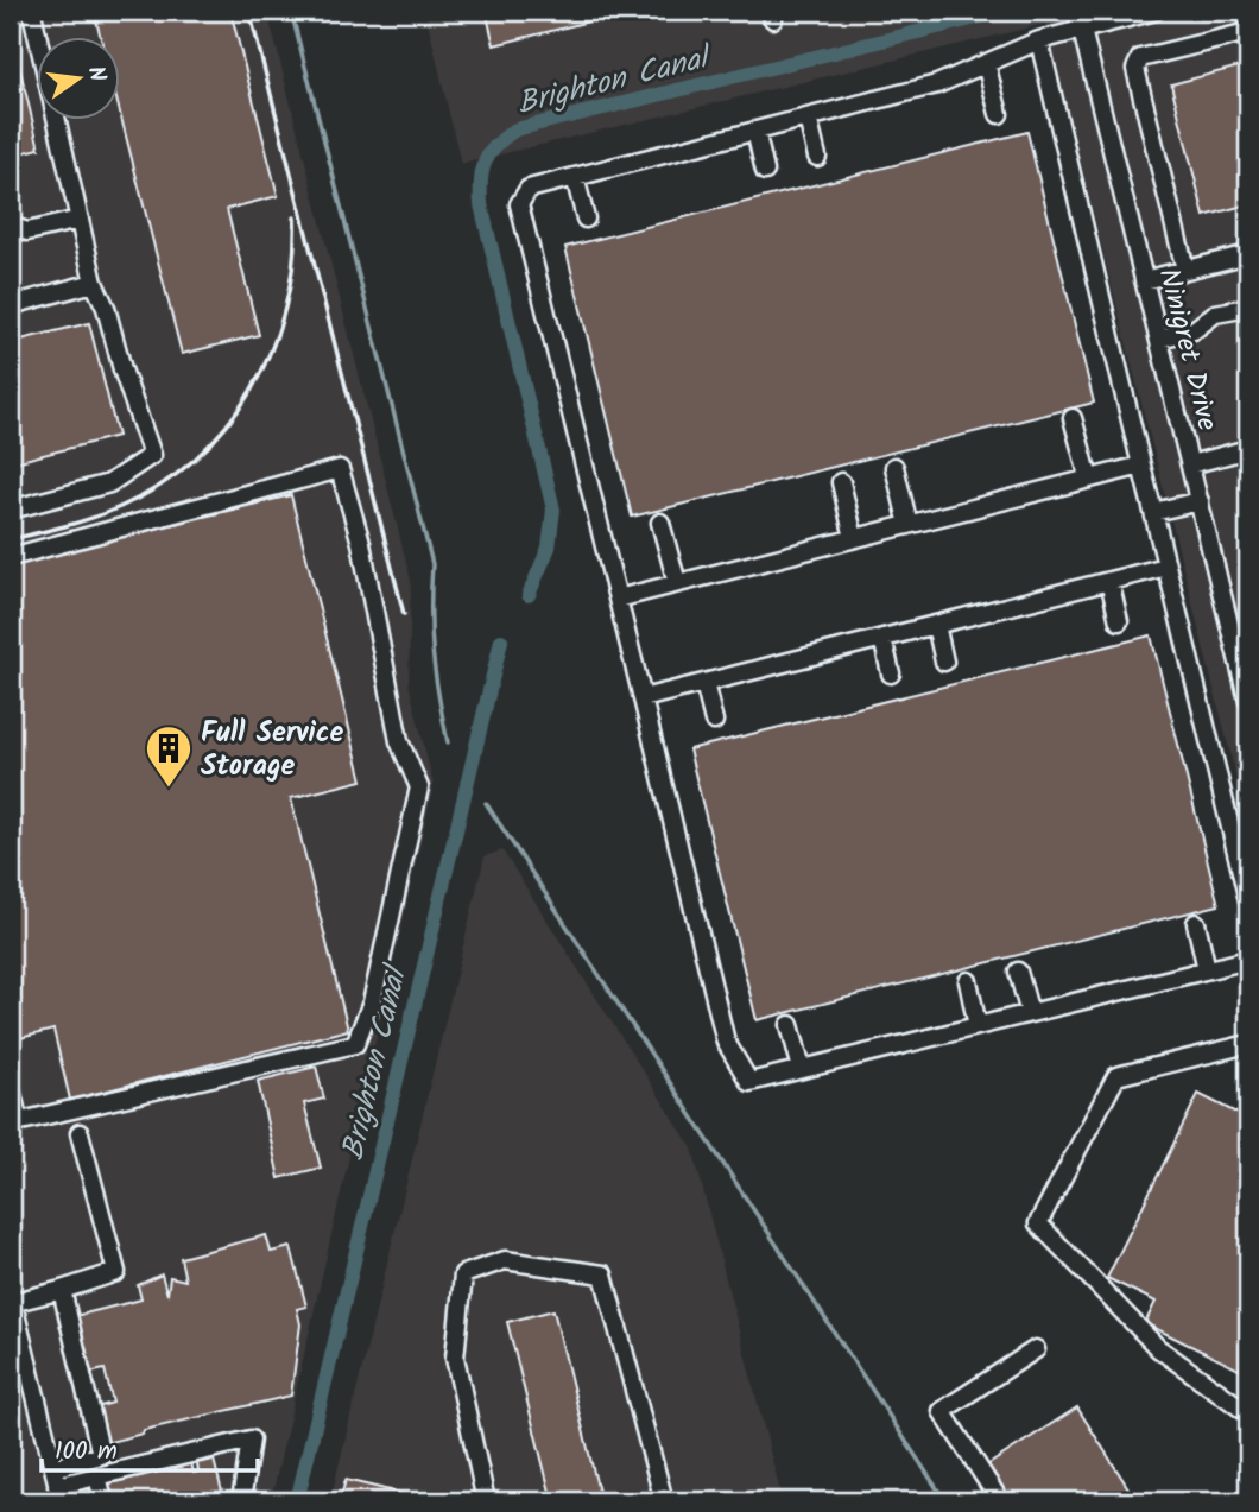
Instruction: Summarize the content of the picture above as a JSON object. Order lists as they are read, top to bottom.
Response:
{
  "streets": {
    "street": ["Ninigret Drive"]
  },
  "water": ["Brighton Canal"],
  "places": {
    "building": ["Full Service Storage"]
  },
  "scale_bar": "100 m",
  "north": "right"
}
